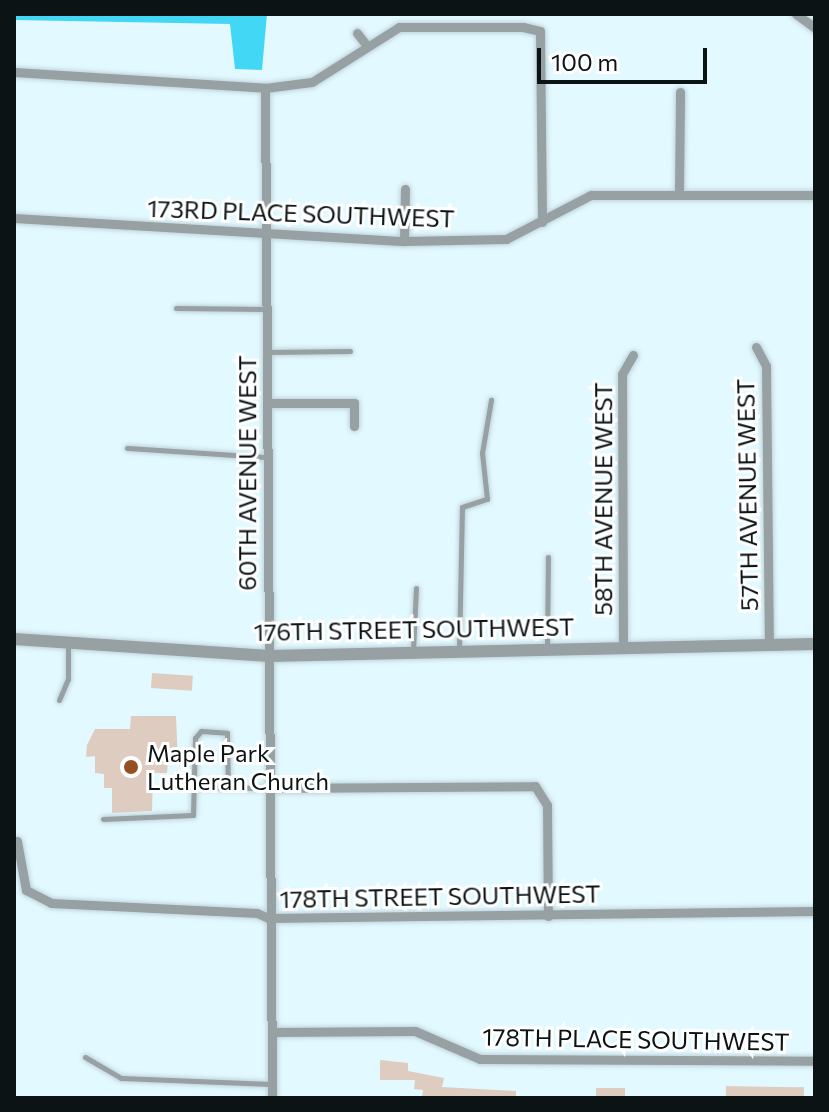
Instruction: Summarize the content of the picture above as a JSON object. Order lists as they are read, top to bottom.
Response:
{
  "streets": {
    "street": [
      "173RD PLACE SOUTHWEST",
      "60TH AVENUE WEST",
      "57TH AVENUE WEST",
      "58TH AVENUE WEST",
      "176TH STREET SOUTHWEST",
      "178TH STREET SOUTHWEST",
      "178TH PLACE SOUTHWEST"
    ]
  },
  "crossings": [
    ["173RD PLACE SOUTHWEST", "60TH AVENUE WEST"],
    ["60TH AVENUE WEST", "176TH STREET SOUTHWEST"],
    ["60TH AVENUE WEST", "178TH STREET SOUTHWEST"],
    ["60TH AVENUE WEST", "178TH PLACE SOUTHWEST"],
    ["57TH AVENUE WEST", "176TH STREET SOUTHWEST"],
    ["58TH AVENUE WEST", "176TH STREET SOUTHWEST"]
  ],
  "places": ["Maple Park Lutheran Church"],
  "scale_bar": "100 m"
}
